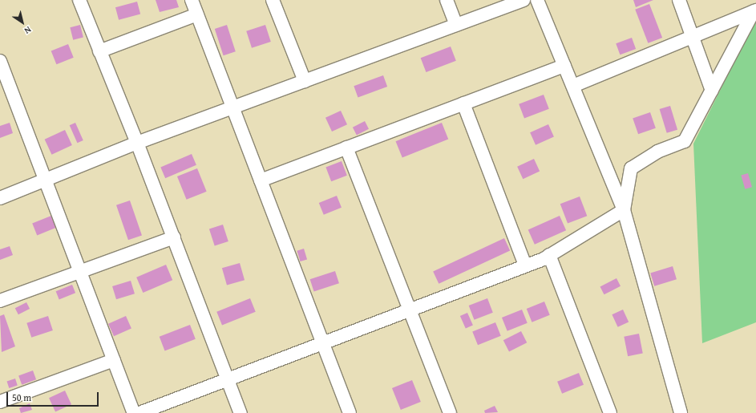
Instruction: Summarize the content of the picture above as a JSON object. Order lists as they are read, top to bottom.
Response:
{
  "scale_bar": "50 m",
  "north": "bottom right"
}
